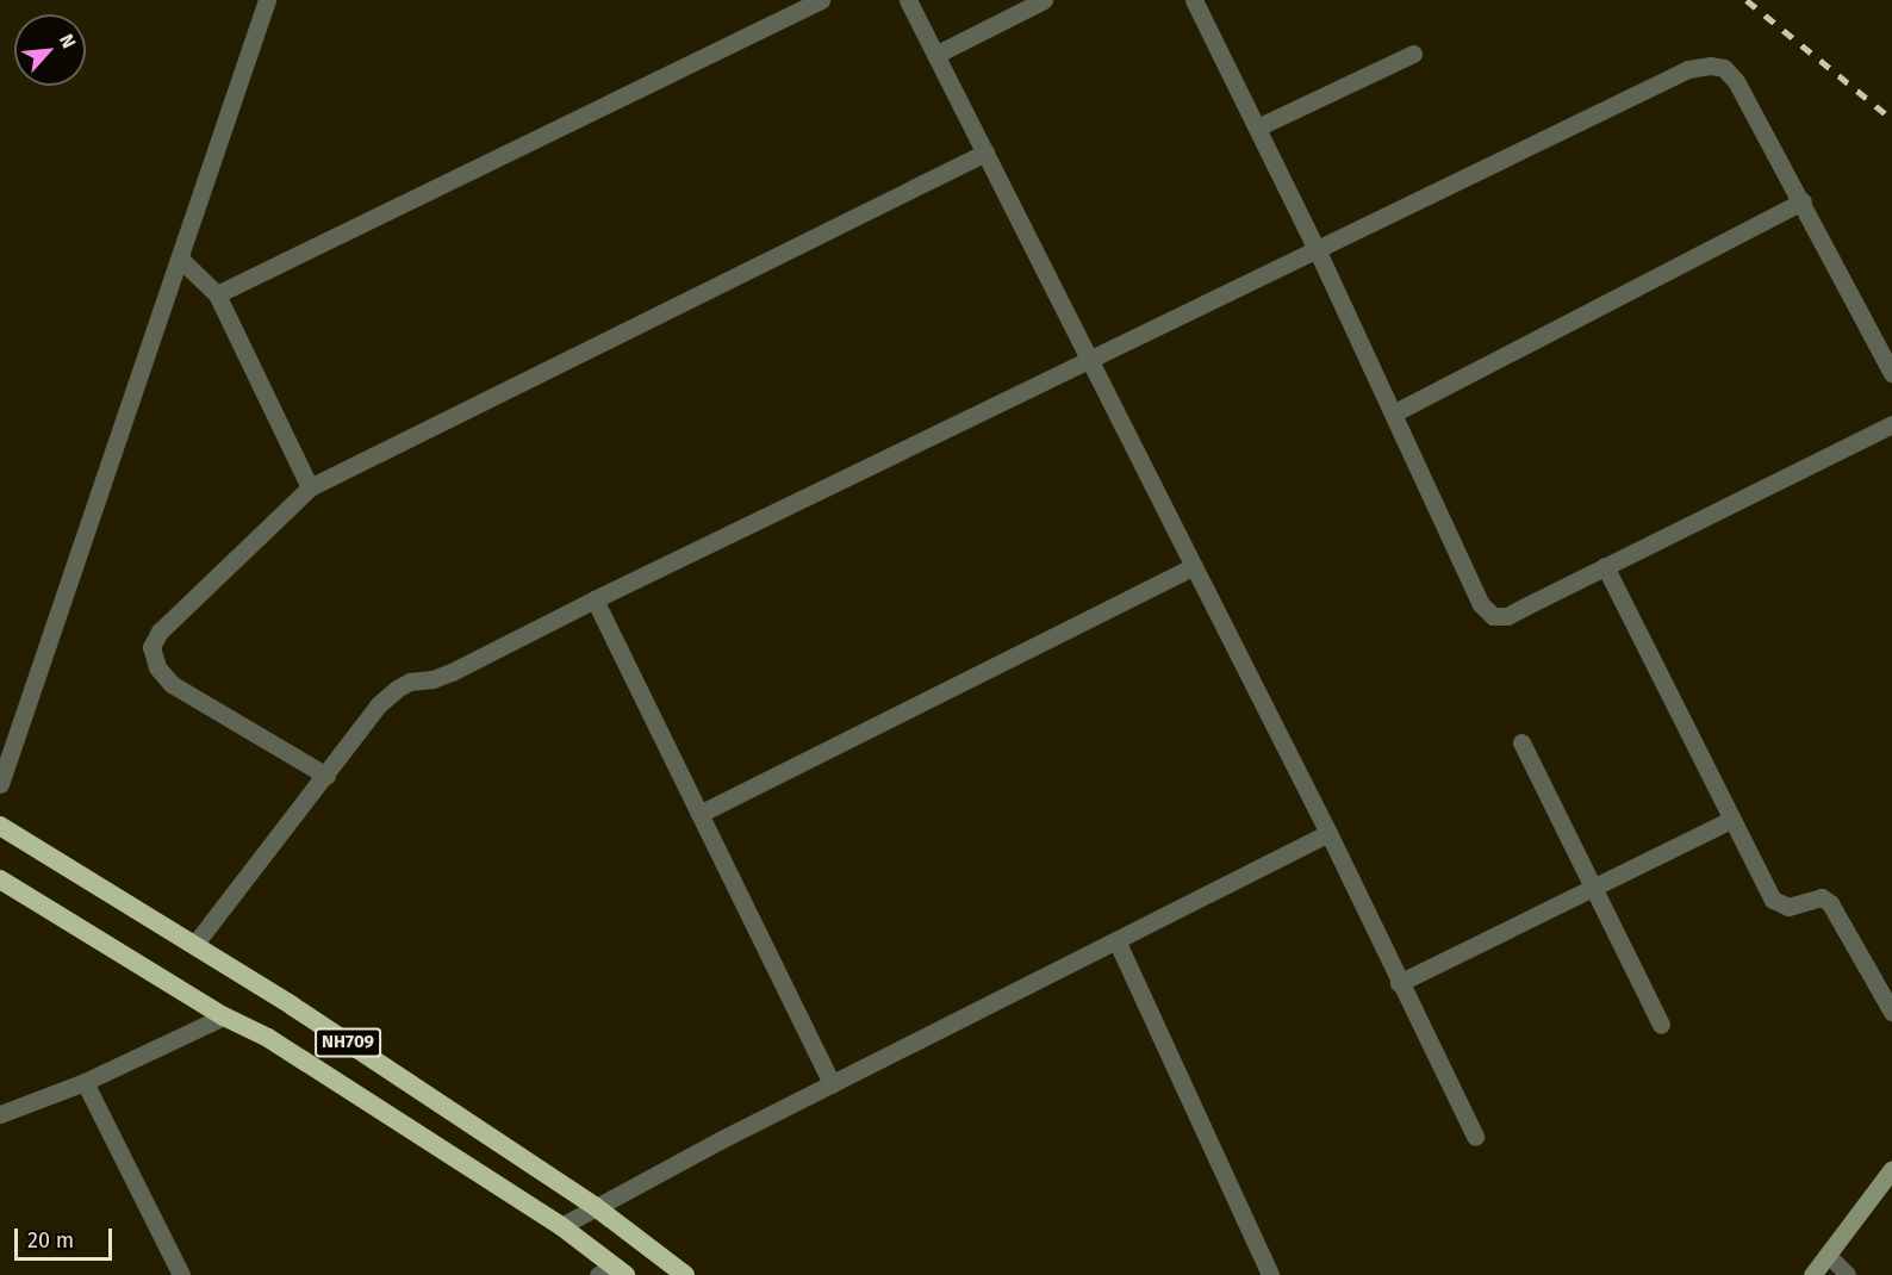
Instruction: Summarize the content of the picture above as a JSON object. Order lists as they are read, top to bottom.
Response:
{
  "streets": {
    "highway": ["NH709"]
  },
  "scale_bar": "20 m",
  "north": "top right"
}
